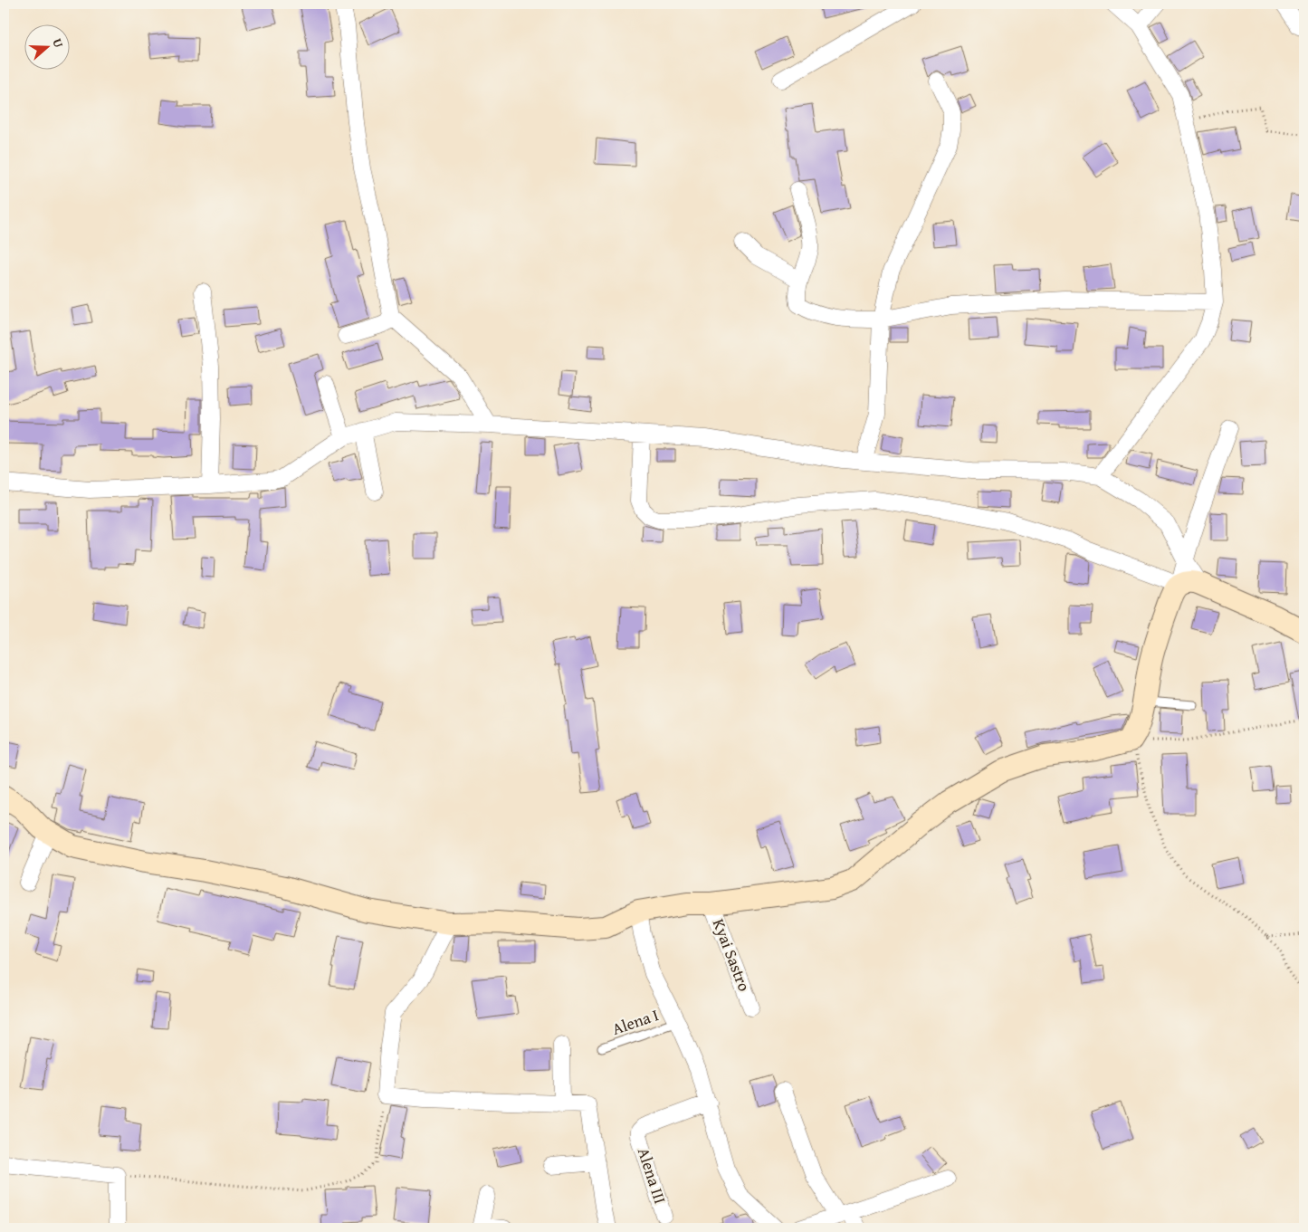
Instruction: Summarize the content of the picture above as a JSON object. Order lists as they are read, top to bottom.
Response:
{
  "streets": {
    "street": ["Kyai Sastro", "Alena III"],
    "lane": ["Alena I"]
  },
  "north": "right"
}
